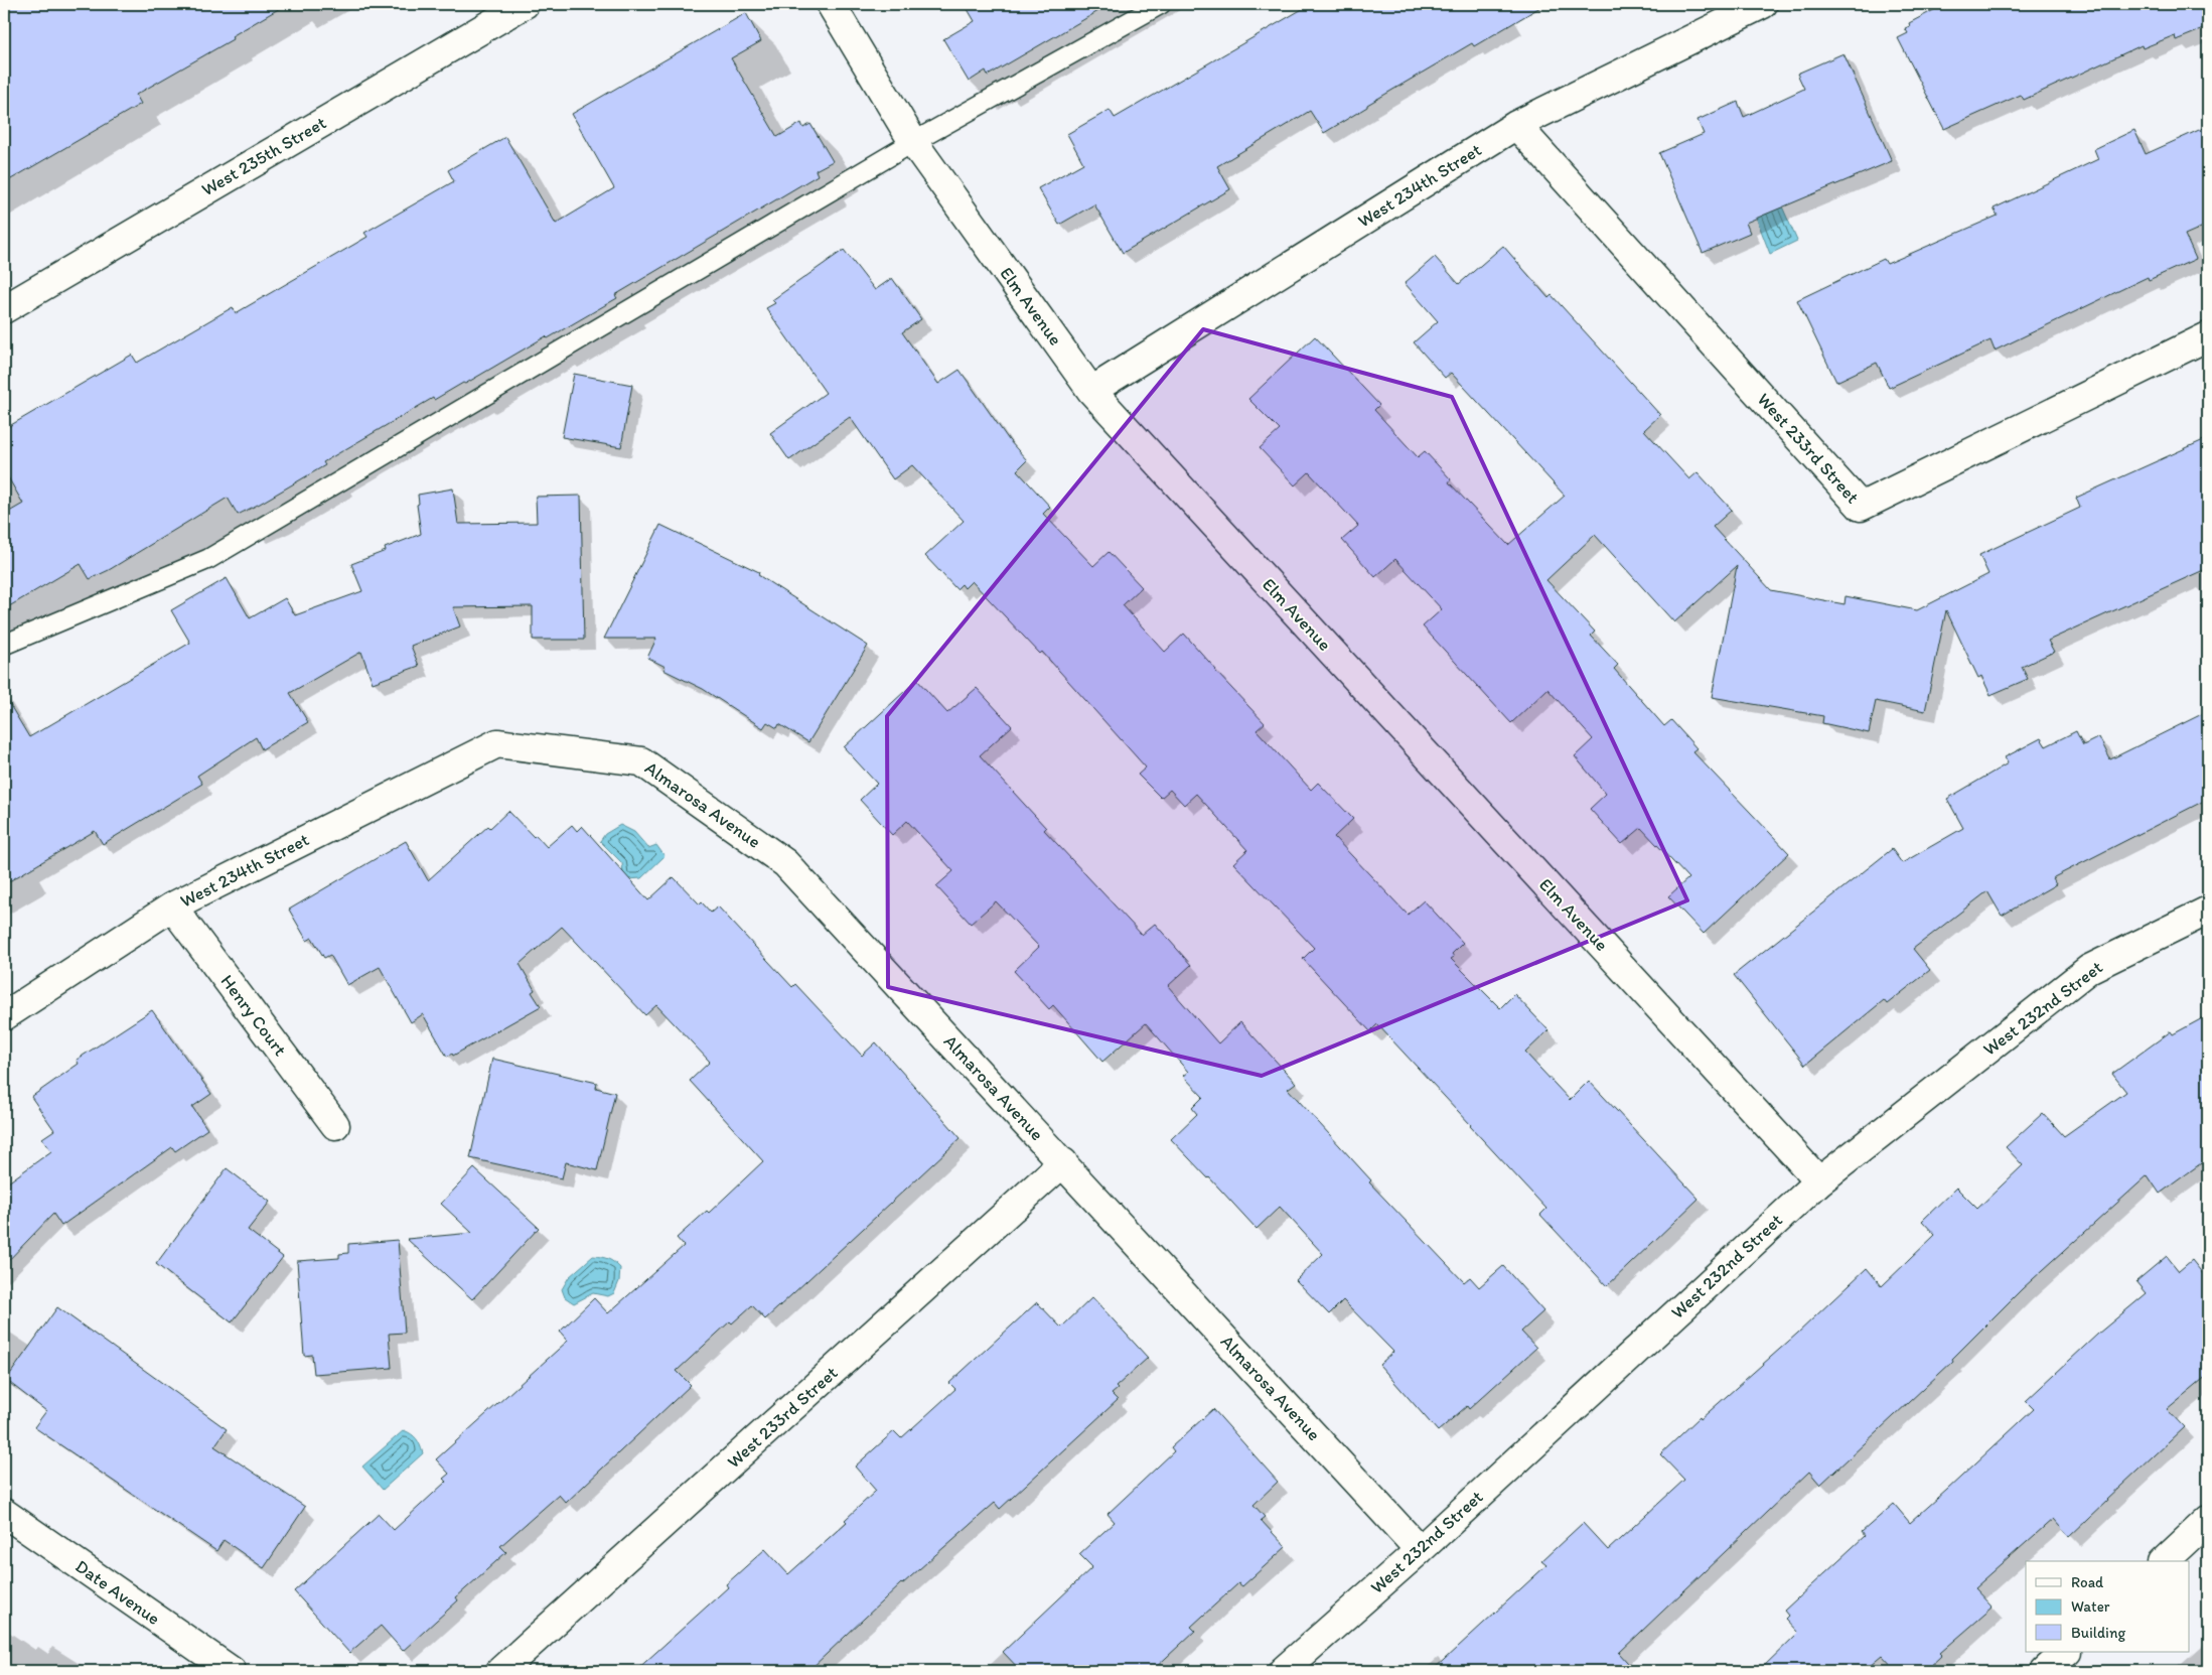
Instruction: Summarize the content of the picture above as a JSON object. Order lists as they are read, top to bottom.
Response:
{
  "streets": {
    "street": [
      "West 235th Street",
      "West 234th Street",
      "Elm Avenue",
      "West 233rd Street",
      "Almarosa Avenue",
      "West 232nd Street",
      "Henry Court",
      "Date Avenue"
    ]
  },
  "crossings": [
    ["West 234th Street", "Elm Avenue"],
    ["West 234th Street", "West 233rd Street"],
    ["West 234th Street", "Almarosa Avenue"],
    ["West 234th Street", "Henry Court"],
    ["Elm Avenue", "West 232nd Street"],
    ["West 233rd Street", "Almarosa Avenue"],
    ["Almarosa Avenue", "West 232nd Street"]
  ],
  "legend": ["Road", "Water", "Building"]
}
